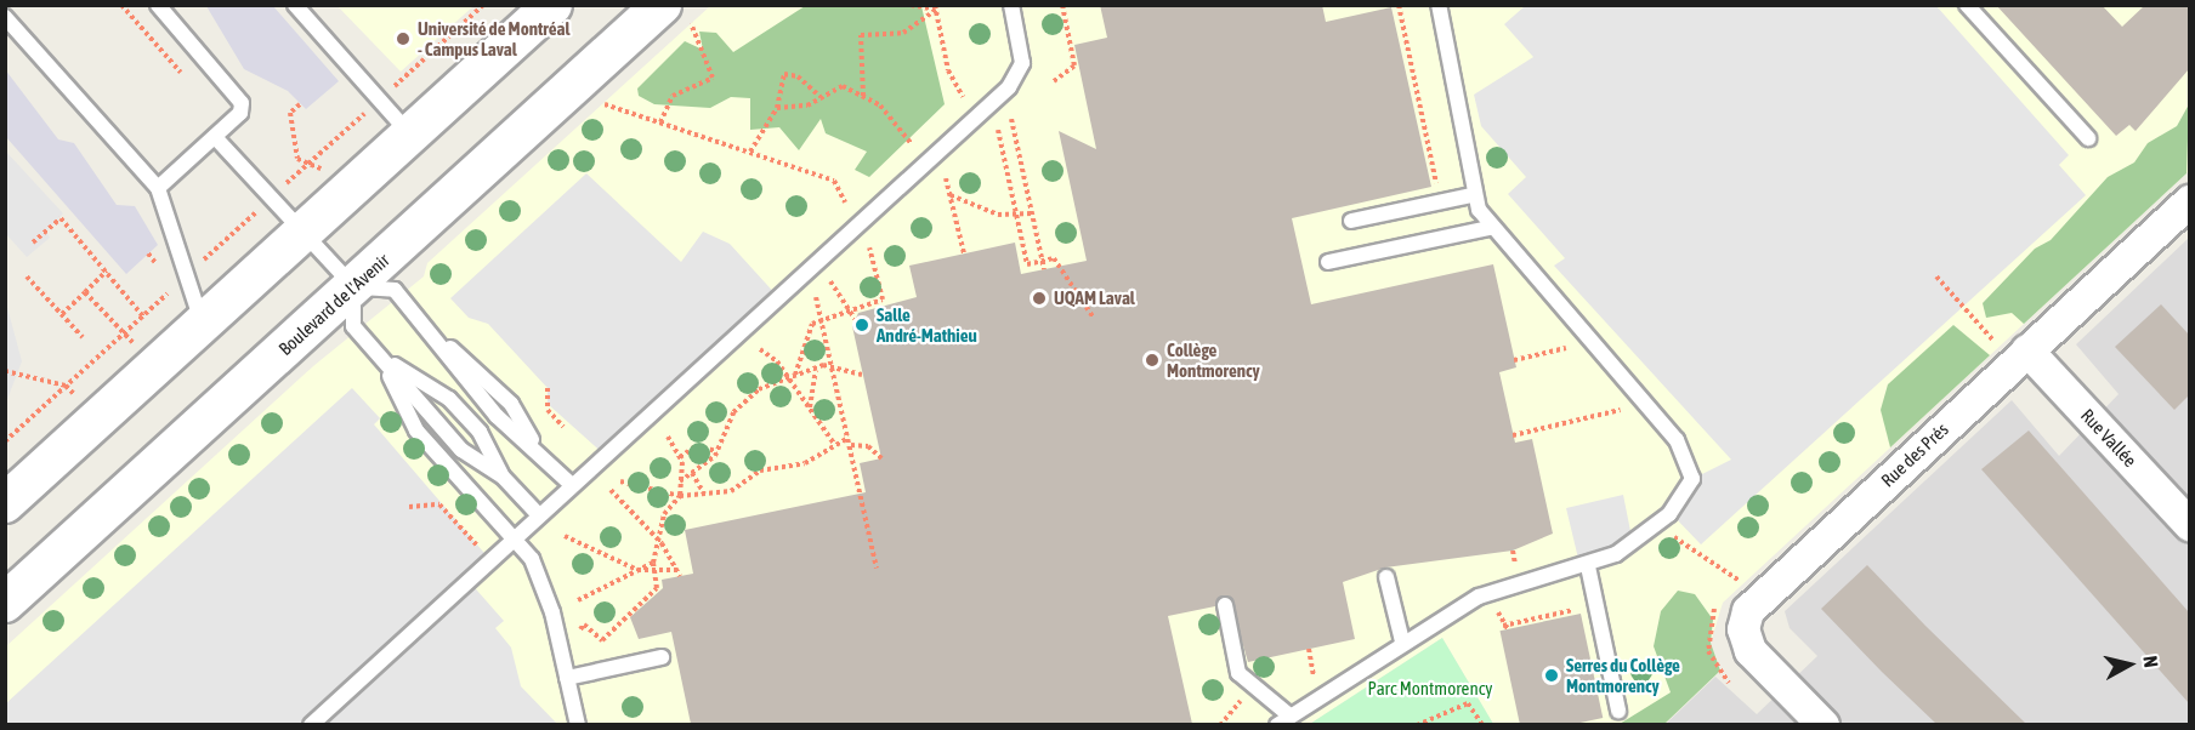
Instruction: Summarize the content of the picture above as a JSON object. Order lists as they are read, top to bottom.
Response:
{
  "streets": {
    "street": ["Boulevard de l'Avenir", "Rue Vallée", "Rue des Prés"]
  },
  "crossings": [
    ["Rue Vallée", "Rue des Prés"]
  ],
  "parks": ["Parc Montmorency"],
  "places": [
    "Université de Montréal - Campus Laval",
    "UQAM Laval",
    "Salle André-Mathieu",
    "Collège Montmorency",
    "Serres du Collège Montmorency"
  ],
  "north": "right"
}
